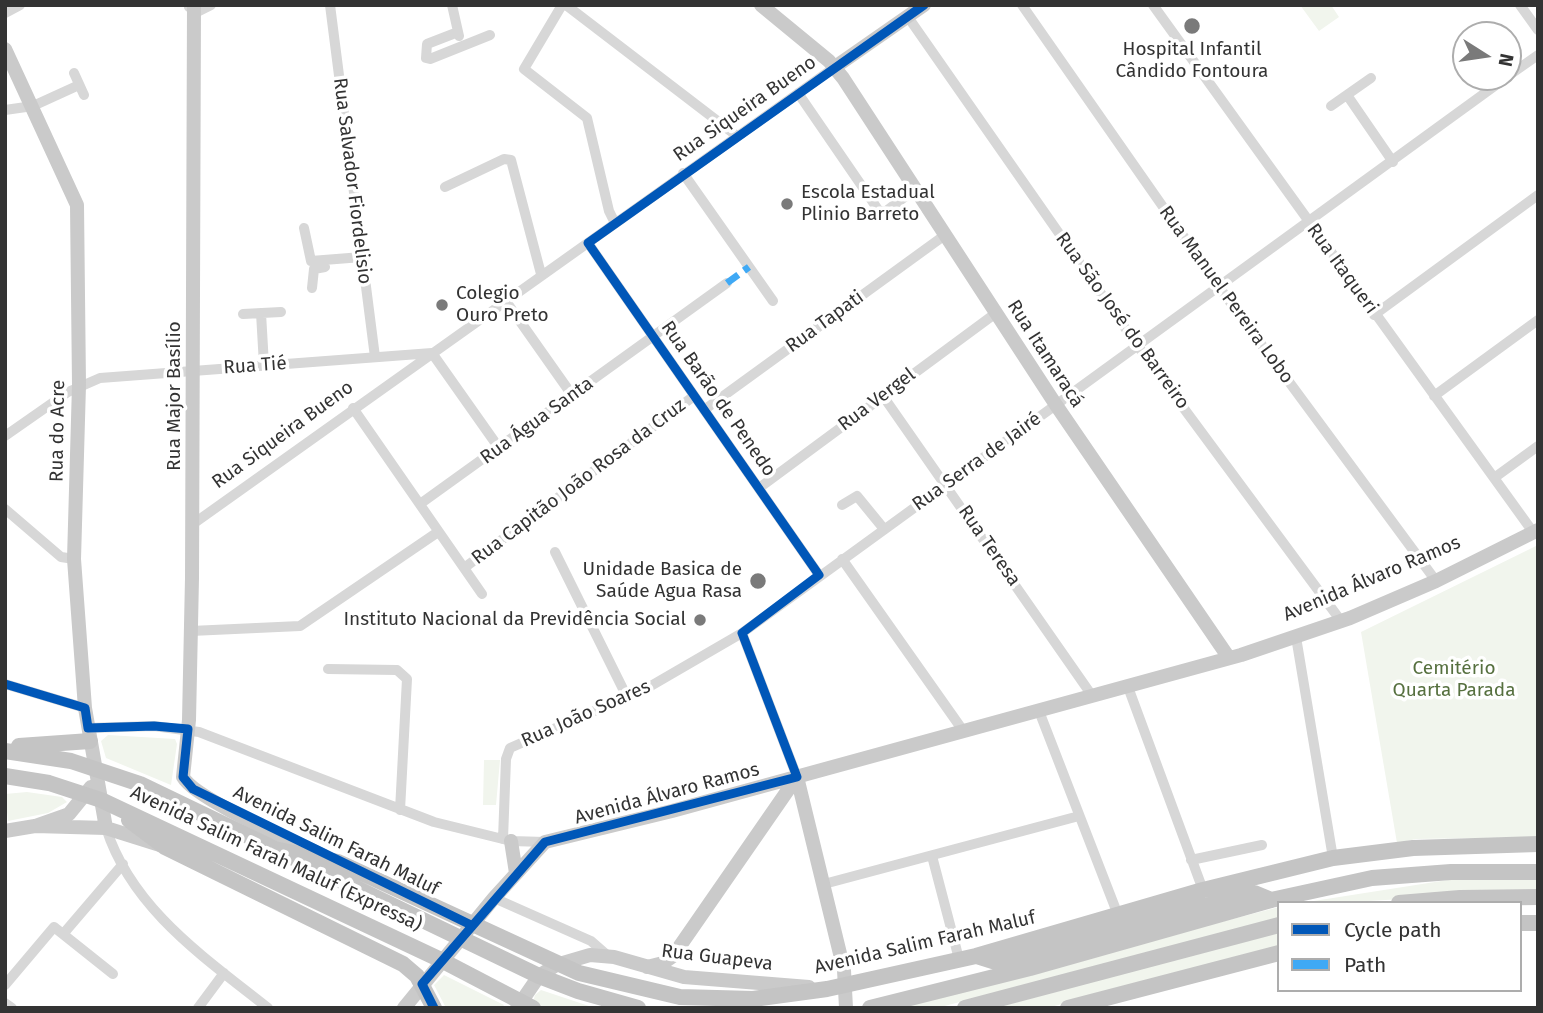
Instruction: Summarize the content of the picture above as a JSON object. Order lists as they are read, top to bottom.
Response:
{
  "streets": {
    "highway": ["Avenida Salim Farah Maluf", "Avenida Salim Farah Maluf (Expressa)"],
    "main road": [
      "Rua Siqueira Bueno",
      "Rua Itamaracá",
      "Rua Major Basílio",
      "Rua do Acre",
      "Avenida Álvaro Ramos",
      "Rua Guapeva"
    ],
    "street": [
      "Rua Salvador Fiordelisio",
      "Rua Itaqueri",
      "Rua Manuel Pereira Lobo",
      "Rua São José do Barreiro",
      "Rua Tapati",
      "Rua Tié",
      "Rua Barão de Penedo",
      "Rua Vergel",
      "Rua Água Santa",
      "Rua Serra de Jairé",
      "Rua Capitão João Rosa da Cruz",
      "Rua Teresa",
      "Rua João Soares"
    ]
  },
  "crossings": [
    ["Rua Siqueira Bueno", "Rua São José do Barreiro"],
    ["Rua Siqueira Bueno", "Rua Itamaracá"],
    ["Rua Siqueira Bueno", "Rua Tié"],
    ["Rua Siqueira Bueno", "Rua Major Basílio"],
    ["Rua Siqueira Bueno", "Rua Barão de Penedo"],
    ["Rua Salvador Fiordelisio", "Rua Tié"],
    ["Rua Itaqueri", "Rua Serra de Jairé"],
    ["Rua Itaqueri", "Avenida Álvaro Ramos"],
    ["Rua Manuel Pereira Lobo", "Rua Serra de Jairé"],
    ["Rua Manuel Pereira Lobo", "Avenida Álvaro Ramos"],
    ["Rua São José do Barreiro", "Rua Serra de Jairé"],
    ["Rua São José do Barreiro", "Avenida Álvaro Ramos"],
    ["Rua Tapati", "Rua Itamaracá"],
    ["Rua Tapati", "Rua Barão de Penedo"],
    ["Rua Itamaracá", "Rua Vergel"],
    ["Rua Itamaracá", "Rua Serra de Jairé"],
    ["Rua Itamaracá", "Avenida Álvaro Ramos"],
    ["Rua Tié", "Rua Major Basílio"],
    ["Rua Tié", "Rua do Acre"],
    ["Rua Major Basílio", "Avenida Álvaro Ramos"],
    ["Rua Major Basílio", "Avenida Salim Farah Maluf"],
    ["Rua Barão de Penedo", "Rua Vergel"],
    ["Rua Barão de Penedo", "Rua Água Santa"],
    ["Rua Barão de Penedo", "Rua Serra de Jairé"],
    ["Rua Barão de Penedo", "Rua Capitão João Rosa da Cruz"],
    ["Rua Vergel", "Rua Teresa"],
    ["Rua do Acre", "Avenida Álvaro Ramos"],
    ["Rua do Acre", "Avenida Salim Farah Maluf (Expressa)"],
    ["Rua Serra de Jairé", "Rua Teresa"],
    ["Rua Serra de Jairé", "Rua João Soares"],
    ["Rua Teresa", "Avenida Álvaro Ramos"],
    ["Avenida Álvaro Ramos", "Rua João Soares"],
    ["Avenida Salim Farah Maluf", "Avenida Salim Farah Maluf (Expressa)"],
    ["Avenida Salim Farah Maluf", "Rua Guapeva"]
  ],
  "parks": ["Cemitério Quarta Parada"],
  "places": [
    "Hospital Infantil Cândido Fontoura",
    "Escola Estadual Plinio Barreto",
    "Colegio Ouro Preto",
    "Unidade Basica de Saúde Agua Rasa",
    "Instituto Nacional da Previdência Social"
  ],
  "legend": ["Cycle path", "Path"],
  "north": "right"
}
